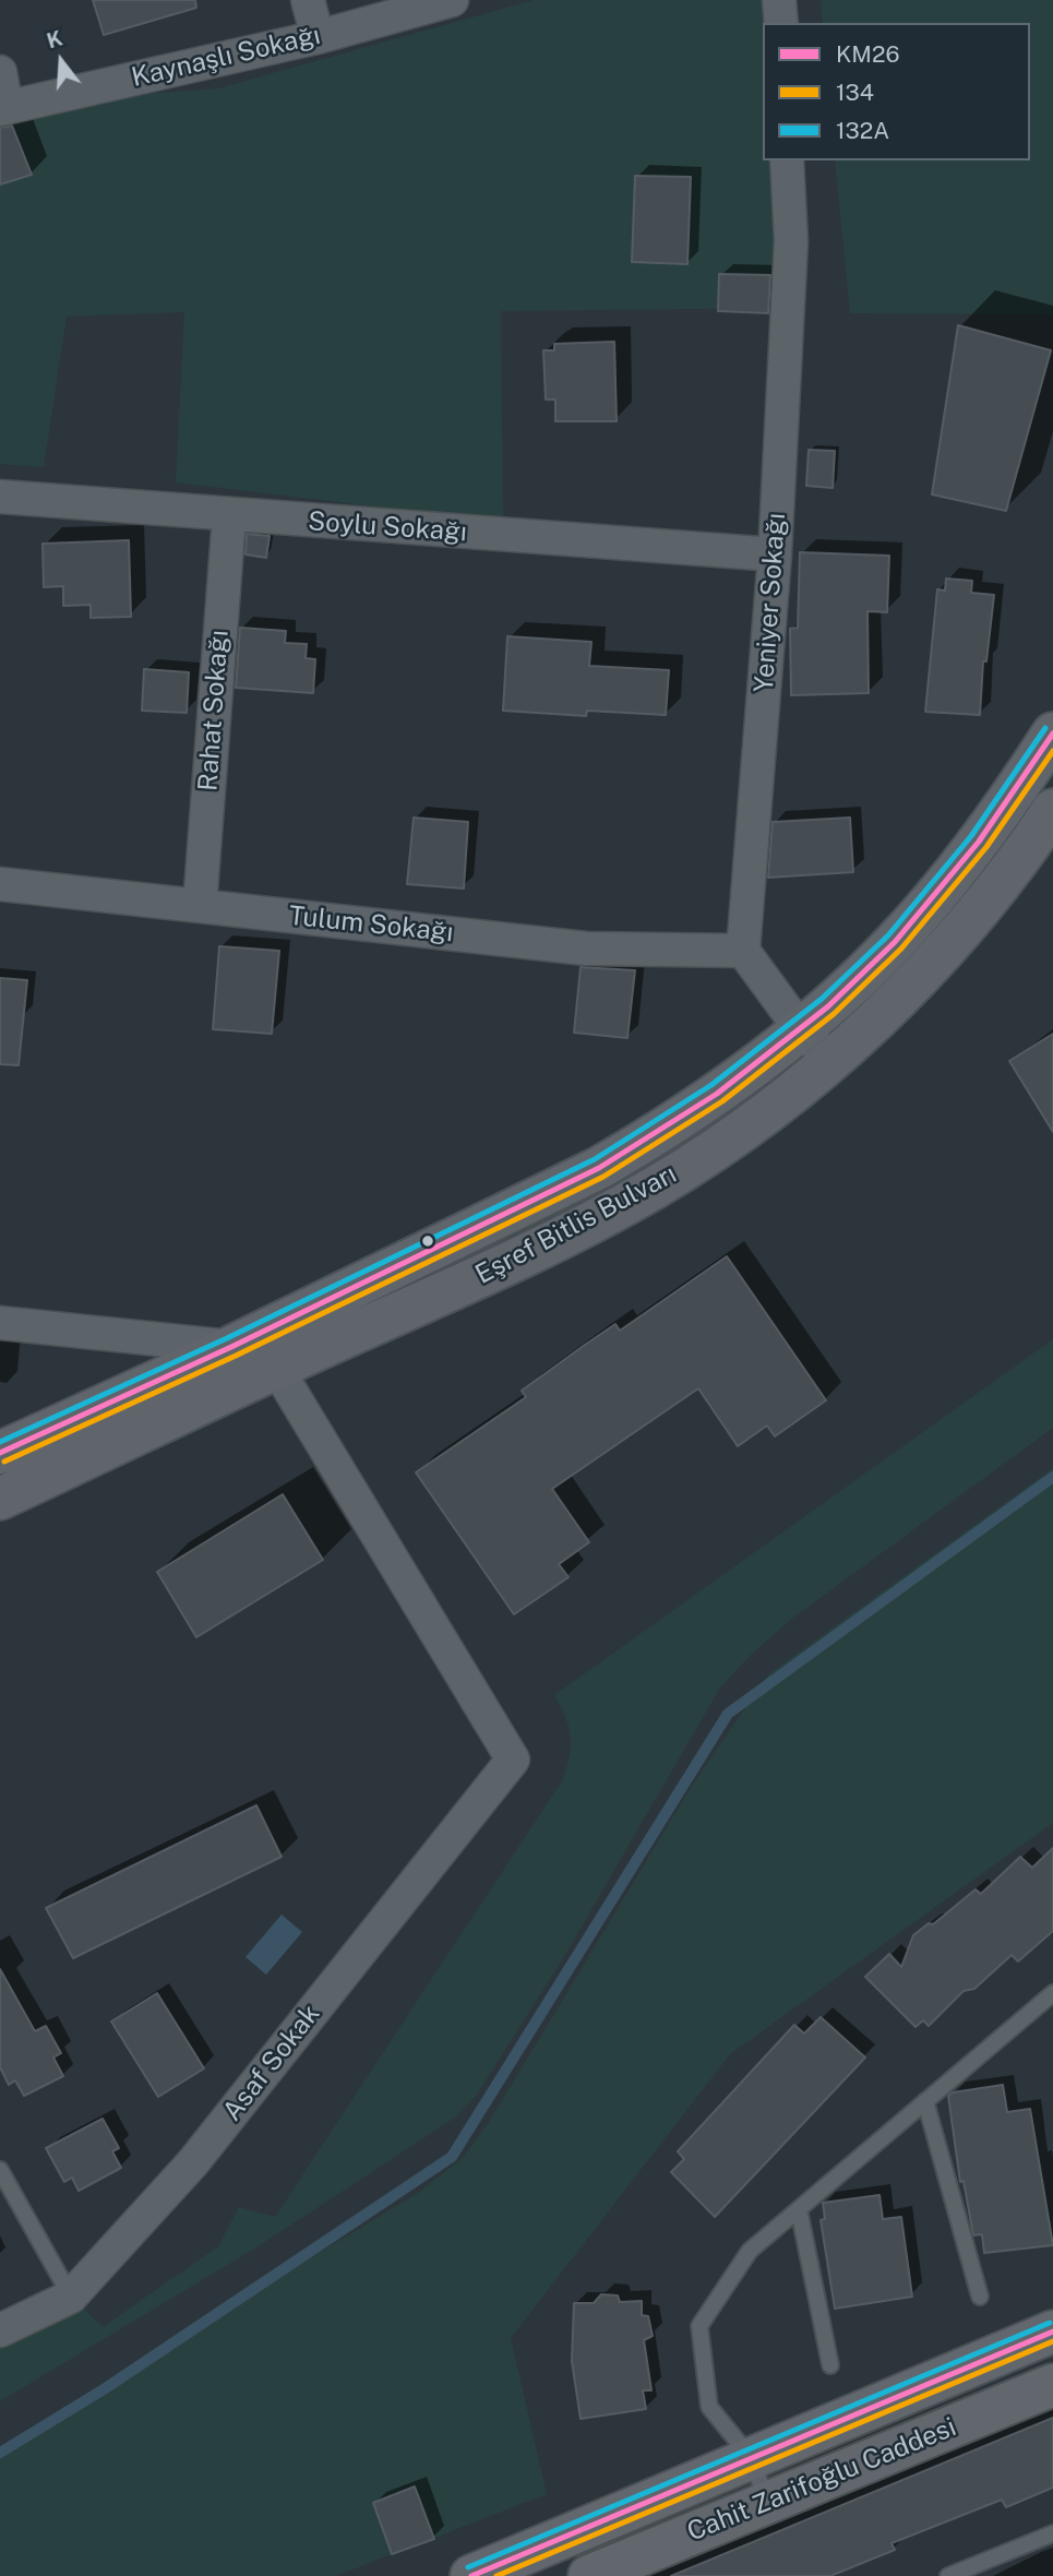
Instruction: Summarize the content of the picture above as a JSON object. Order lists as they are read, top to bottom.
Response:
{
  "streets": {
    "main road": ["Eşref Bitlis Bulvarı", "Cahit Zarifoğlu Caddesi"],
    "street": [
      "Kaynaşlı Sokağı",
      "Soylu Sokağı",
      "Yeniyer Sokağı",
      "Rahat Sokağı",
      "Tulum Sokağı",
      "Asaf Sokak"
    ]
  },
  "crossings": [
    ["Soylu Sokağı", "Yeniyer Sokağı"],
    ["Soylu Sokağı", "Rahat Sokağı"],
    ["Yeniyer Sokağı", "Tulum Sokağı"],
    ["Rahat Sokağı", "Tulum Sokağı"],
    ["Eşref Bitlis Bulvarı", "Asaf Sokak"]
  ],
  "lines": ["transit line 132A", "transit line KM26", "transit line 134"],
  "legend": ["KM26", "134", "132A"],
  "north": "top"
}
